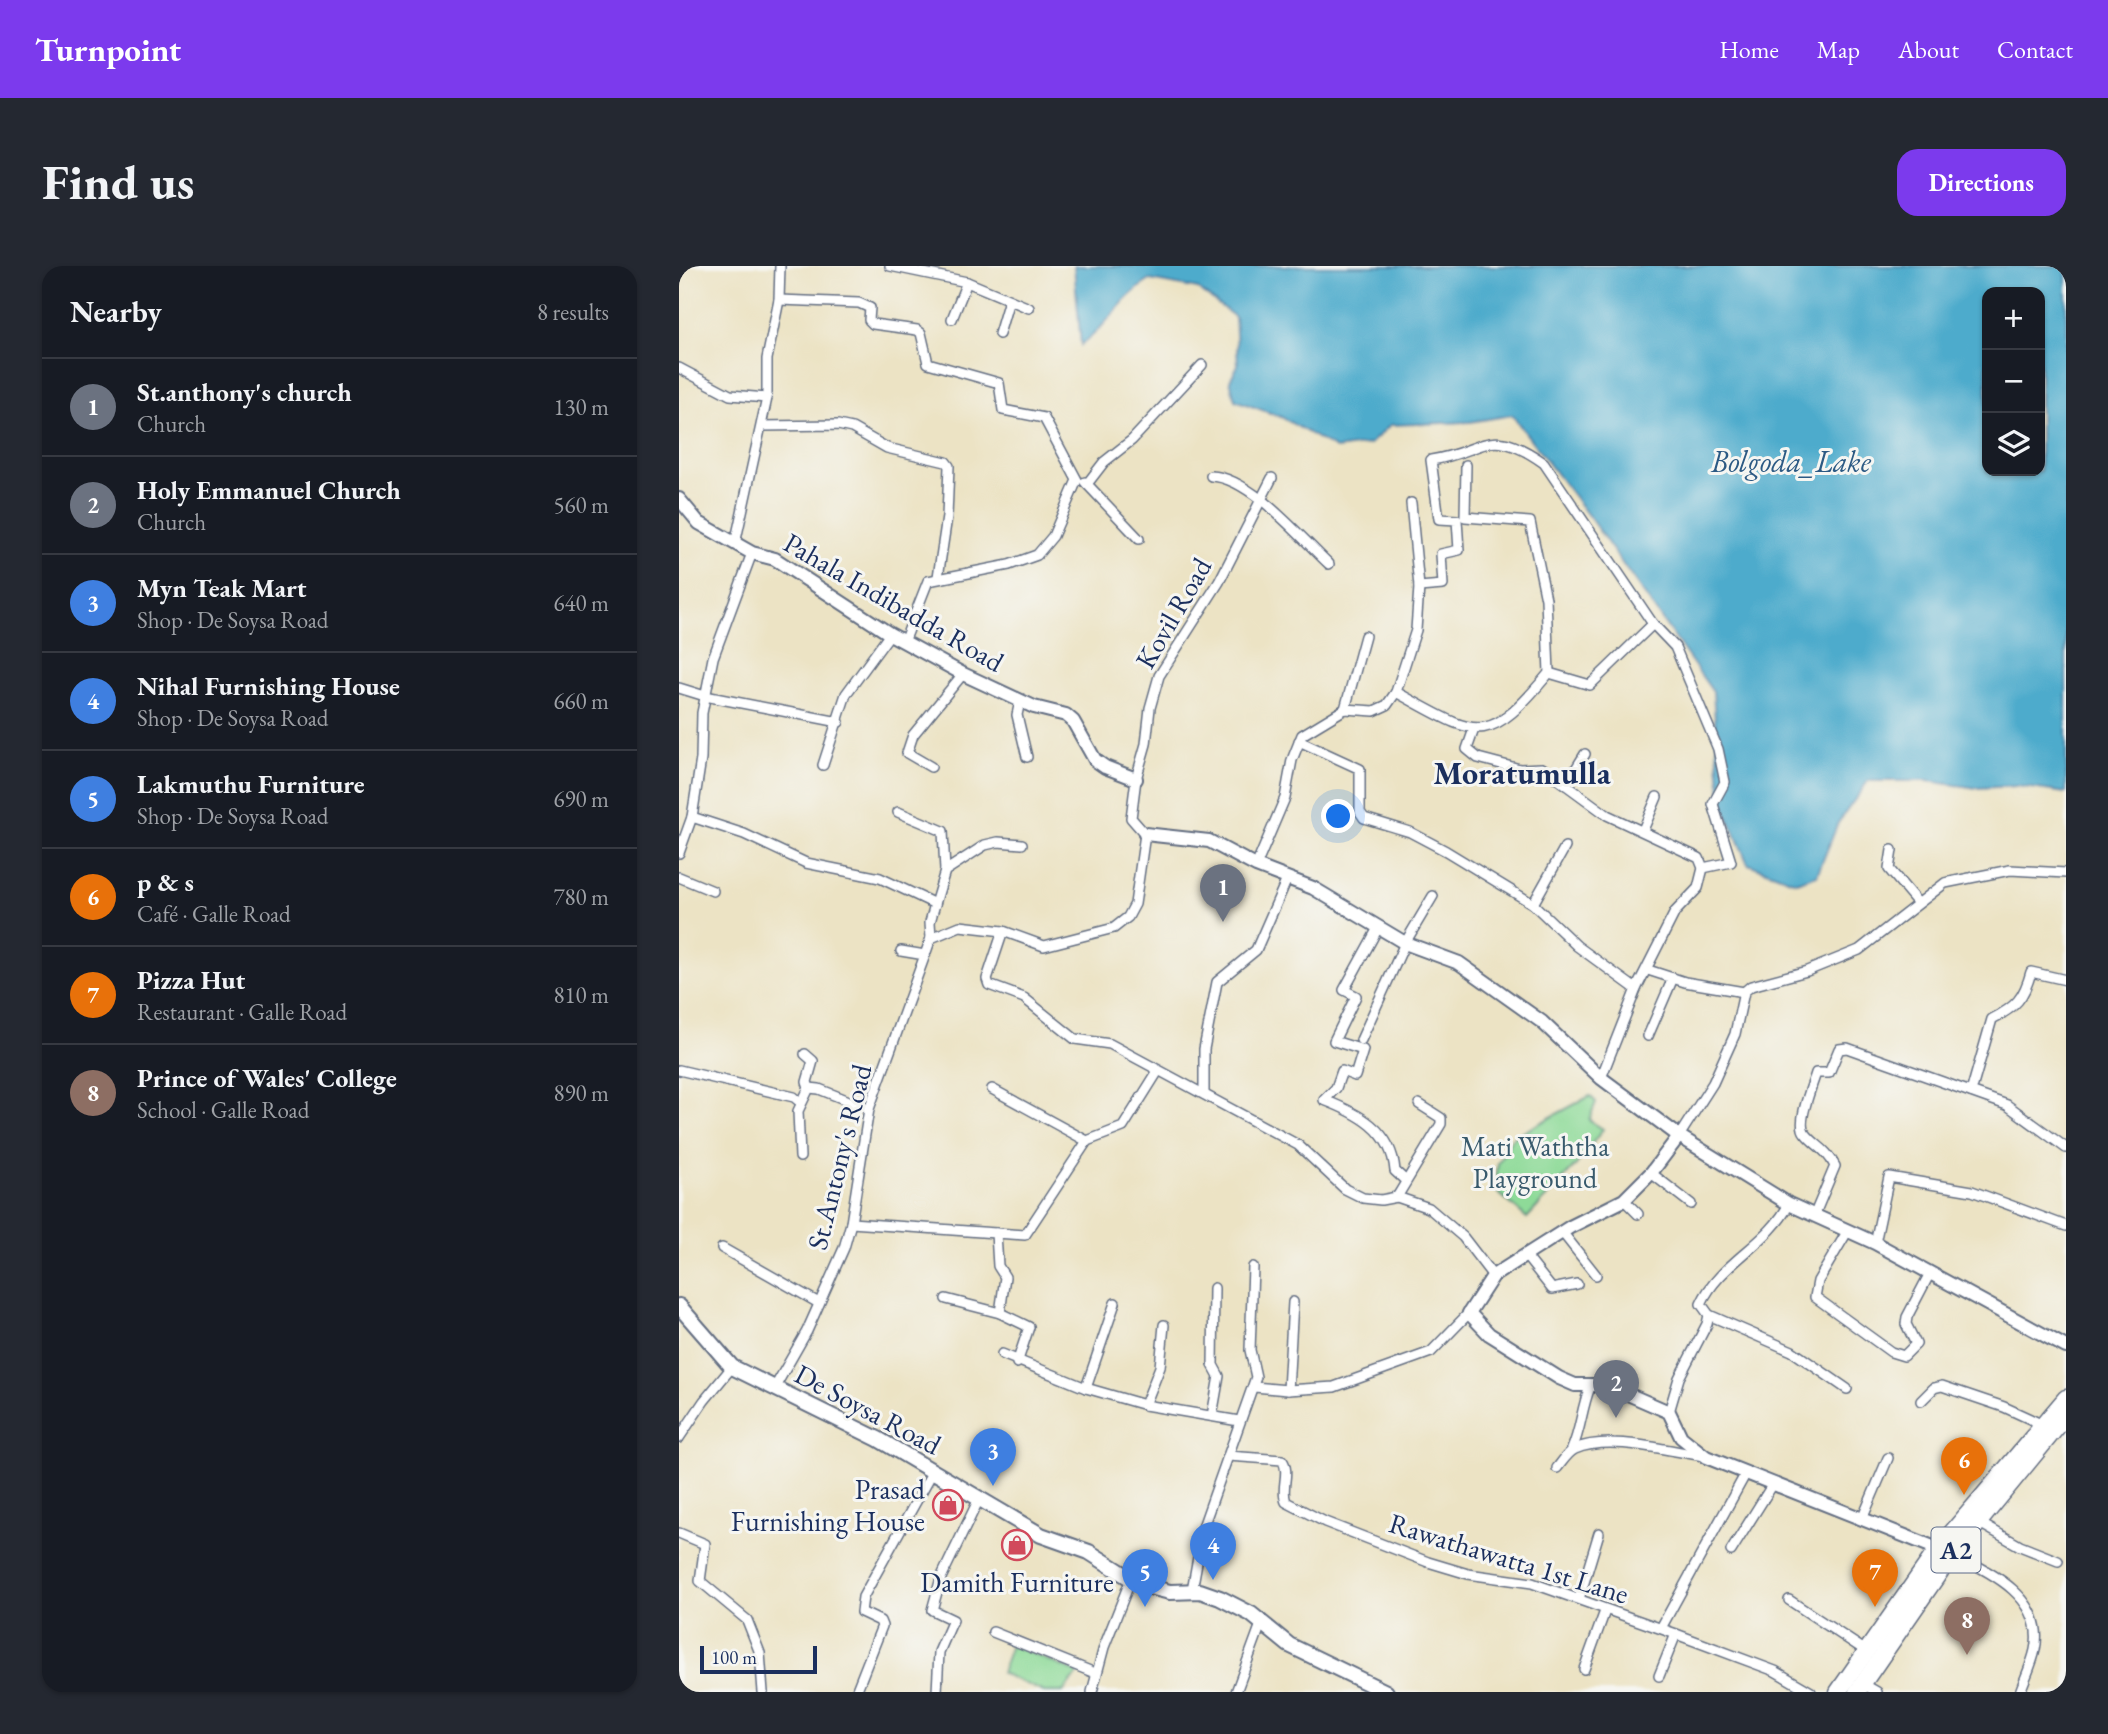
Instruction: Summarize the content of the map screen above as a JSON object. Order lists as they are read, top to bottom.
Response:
{
  "streets": {
    "highway": ["A2"],
    "main road": ["De Soysa Road"],
    "street": [
      "Pahala Indibadda Road",
      "Kovil Road",
      "St.Antony's Road",
      "Rawathawatta 1st Lane"
    ]
  },
  "crossings": [
    ["Pahala Indibadda Road", "Kovil Road"],
    ["St.Antony's Road", "De Soysa Road"]
  ],
  "districts": ["Moratumulla"],
  "water": ["Bolgoda_Lake"],
  "parks": ["Mati Waththa Playground"],
  "places": {
    "shop": ["Prasad Furnishing House", "Damith Furniture"]
  },
  "scale_bar": "100 m",
  "page": {
    "header": "Turnpoint",
    "nav": [
      "Home",
      "Map",
      "About",
      "Contact"
    ],
    "buttons": "Directions",
    "title": "Find us",
    "heading": ["Nearby", "8 results"],
    "map_buttons": ["+", "−"],
    "list": [
      {
        "mark": "1",
        "name": "St.anthony's church",
        "note": "Church",
        "value": "130 m"
      },
      {
        "mark": "2",
        "name": "Holy Emmanuel Church",
        "note": "Church",
        "value": "560 m"
      },
      {
        "mark": "3",
        "name": "Myn Teak Mart",
        "note": "Shop · De Soysa Road",
        "value": "640 m"
      },
      {
        "mark": "4",
        "name": "Nihal Furnishing House",
        "note": "Shop · De Soysa Road",
        "value": "660 m"
      },
      {
        "mark": "5",
        "name": "Lakmuthu Furniture",
        "note": "Shop · De Soysa Road",
        "value": "690 m"
      },
      {
        "mark": "6",
        "name": "p & s",
        "note": "Café · Galle Road",
        "value": "780 m"
      },
      {
        "mark": "7",
        "name": "Pizza Hut",
        "note": "Restaurant · Galle Road",
        "value": "810 m"
      },
      {
        "mark": "8",
        "name": "Prince of Wales' College",
        "note": "School · Galle Road",
        "value": "890 m"
      }
    ],
    "pins": [
      "1",
      "2",
      "3",
      "6",
      "4",
      "5",
      "7",
      "8"
    ],
    "scale": "100 m"
  }
}
